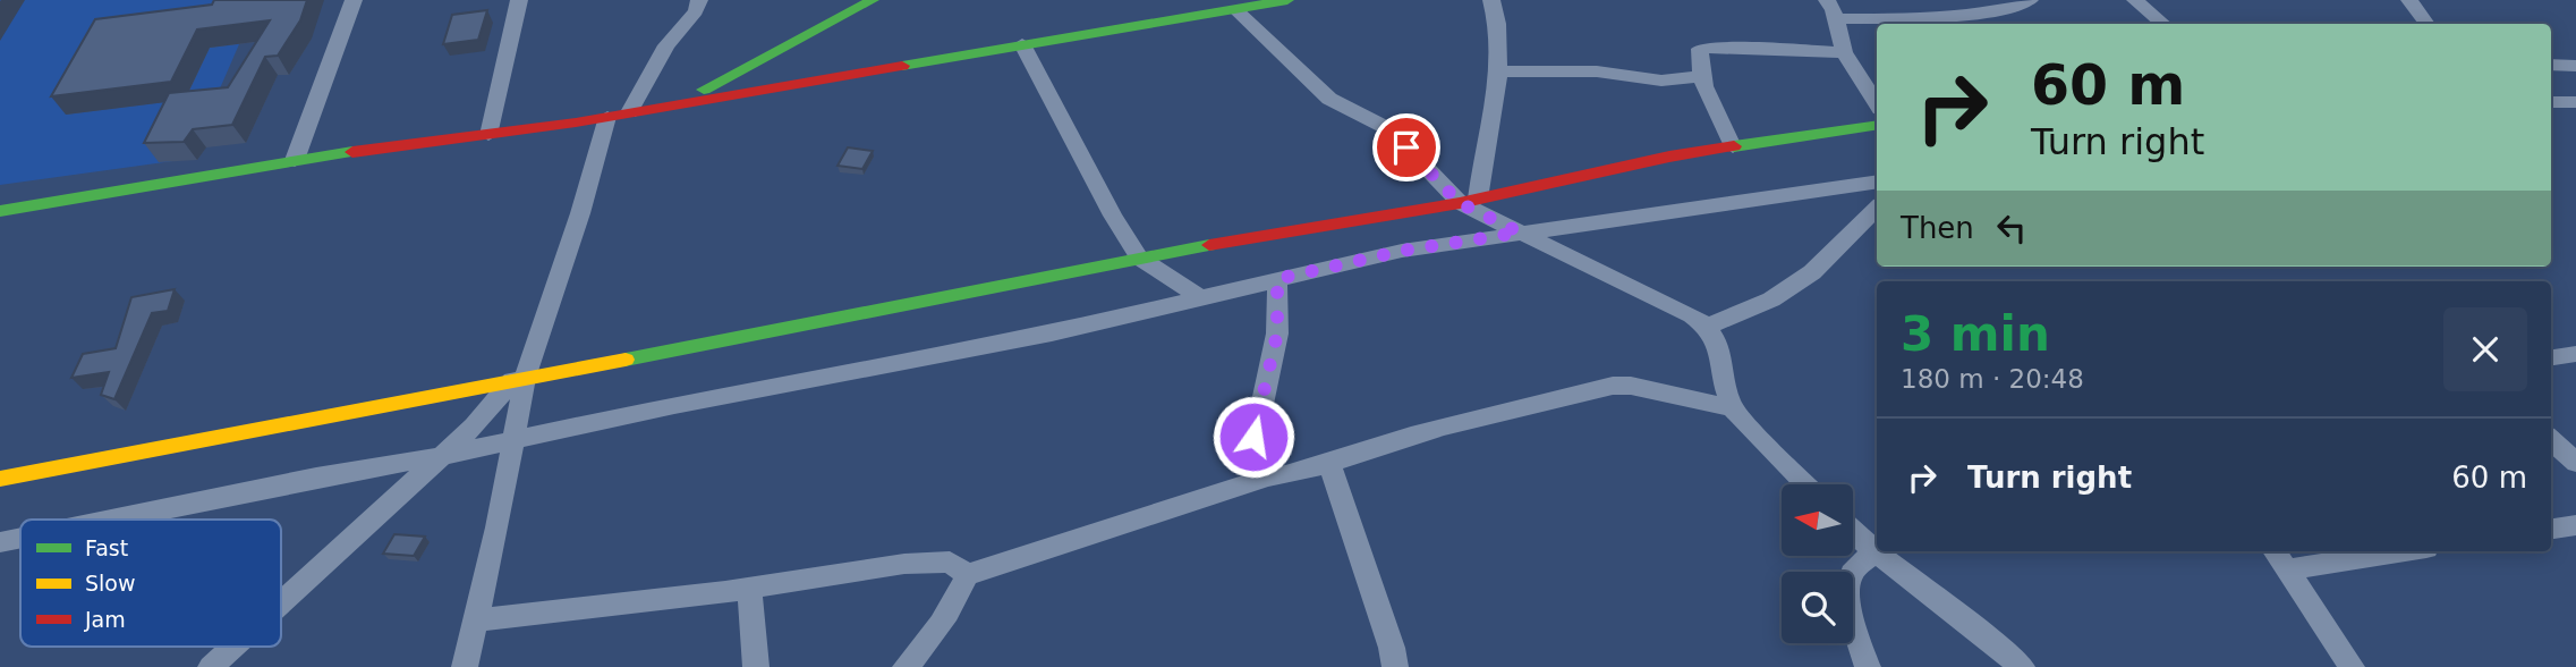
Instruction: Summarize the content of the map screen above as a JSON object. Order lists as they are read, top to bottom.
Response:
{
  "legend": ["Fast", "Slow", "Jam"],
  "north": "left",
  "page": {
    "turn": ["60 m", "Turn right"],
    "then": "Then",
    "heading": ["3 min", "180 m · 20:48"],
    "list": [
      {
        "name": "Turn right",
        "value": "60 m"
      }
    ]
  }
}
